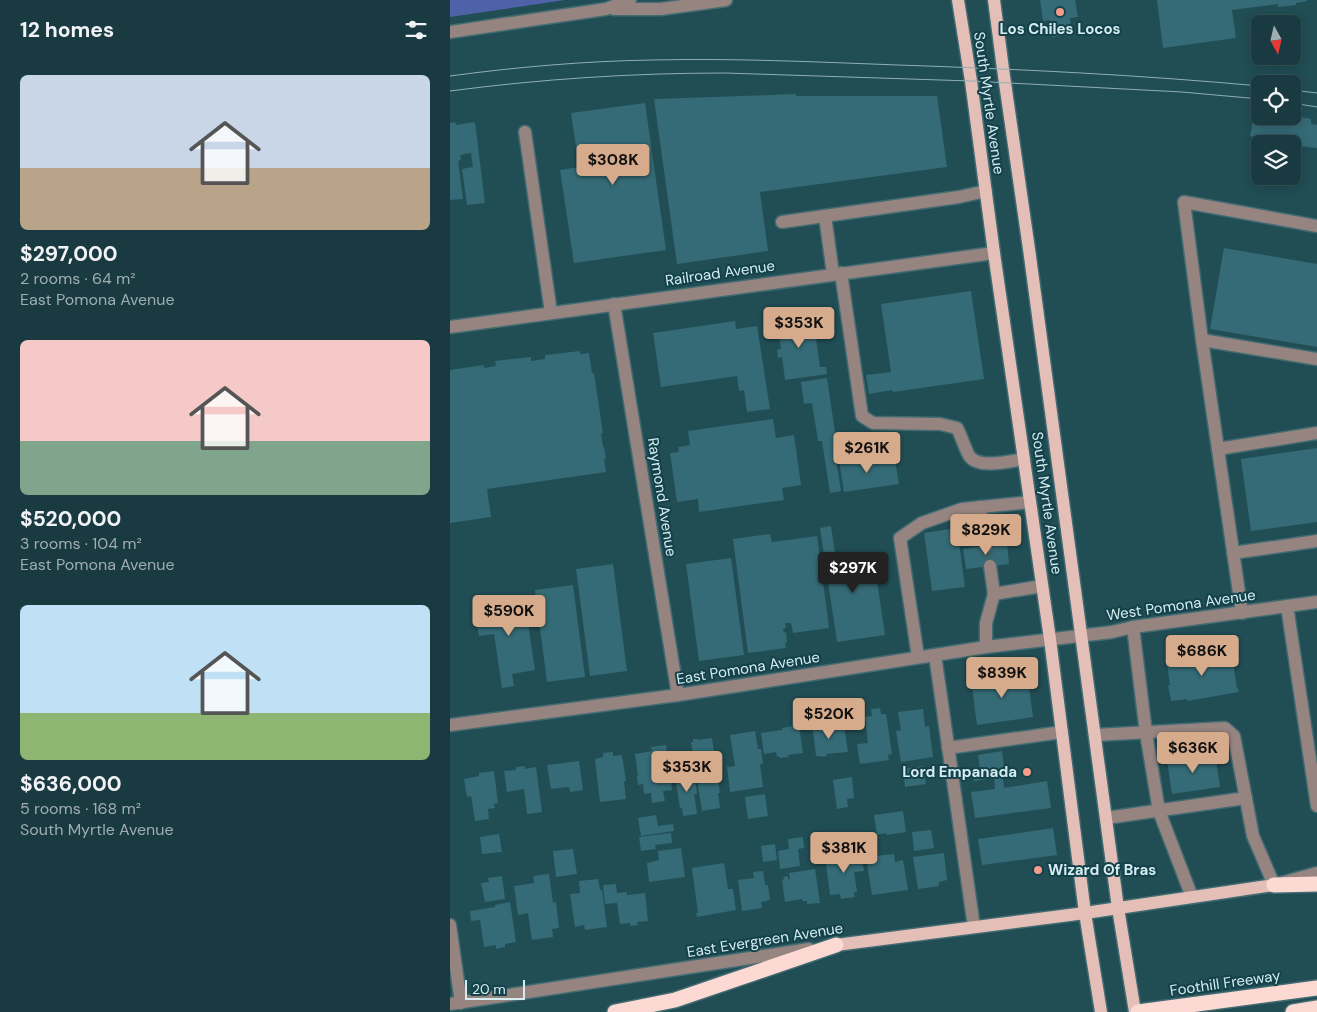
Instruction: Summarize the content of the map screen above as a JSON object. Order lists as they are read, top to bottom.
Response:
{
  "streets": {
    "highway": ["Foothill Freeway"],
    "main road": ["South Myrtle Avenue", "East Evergreen Avenue"],
    "street": [
      "Railroad Avenue",
      "Raymond Avenue",
      "West Pomona Avenue",
      "East Pomona Avenue"
    ]
  },
  "crossings": [
    ["South Myrtle Avenue", "Railroad Avenue"],
    ["South Myrtle Avenue", "West Pomona Avenue"],
    ["South Myrtle Avenue", "East Pomona Avenue"],
    ["South Myrtle Avenue", "East Evergreen Avenue"],
    ["South Myrtle Avenue", "Foothill Freeway"],
    ["Railroad Avenue", "Raymond Avenue"],
    ["Raymond Avenue", "East Pomona Avenue"],
    ["West Pomona Avenue", "East Pomona Avenue"]
  ],
  "places": ["Los Chiles Locos", "Lord Empanada", "Wizard Of Bras"],
  "scale_bar": "20 m",
  "north": "bottom",
  "page": {
    "heading": "12 homes",
    "list": [
      {
        "name": "$297,000",
        "note": "2 rooms · 64 m² · East Pomona Avenue"
      },
      {
        "name": "$520,000",
        "note": "3 rooms · 104 m² · East Pomona Avenue"
      },
      {
        "name": "$636,000",
        "note": "5 rooms · 168 m² · South Myrtle Avenue"
      }
    ],
    "price": [
      "$308K",
      "$353K",
      "$261K",
      "$829K",
      "$297K",
      "$590K",
      "$686K",
      "$839K",
      "$520K",
      "$636K",
      "$353K",
      "$381K"
    ],
    "scale": "20 m"
  }
}
